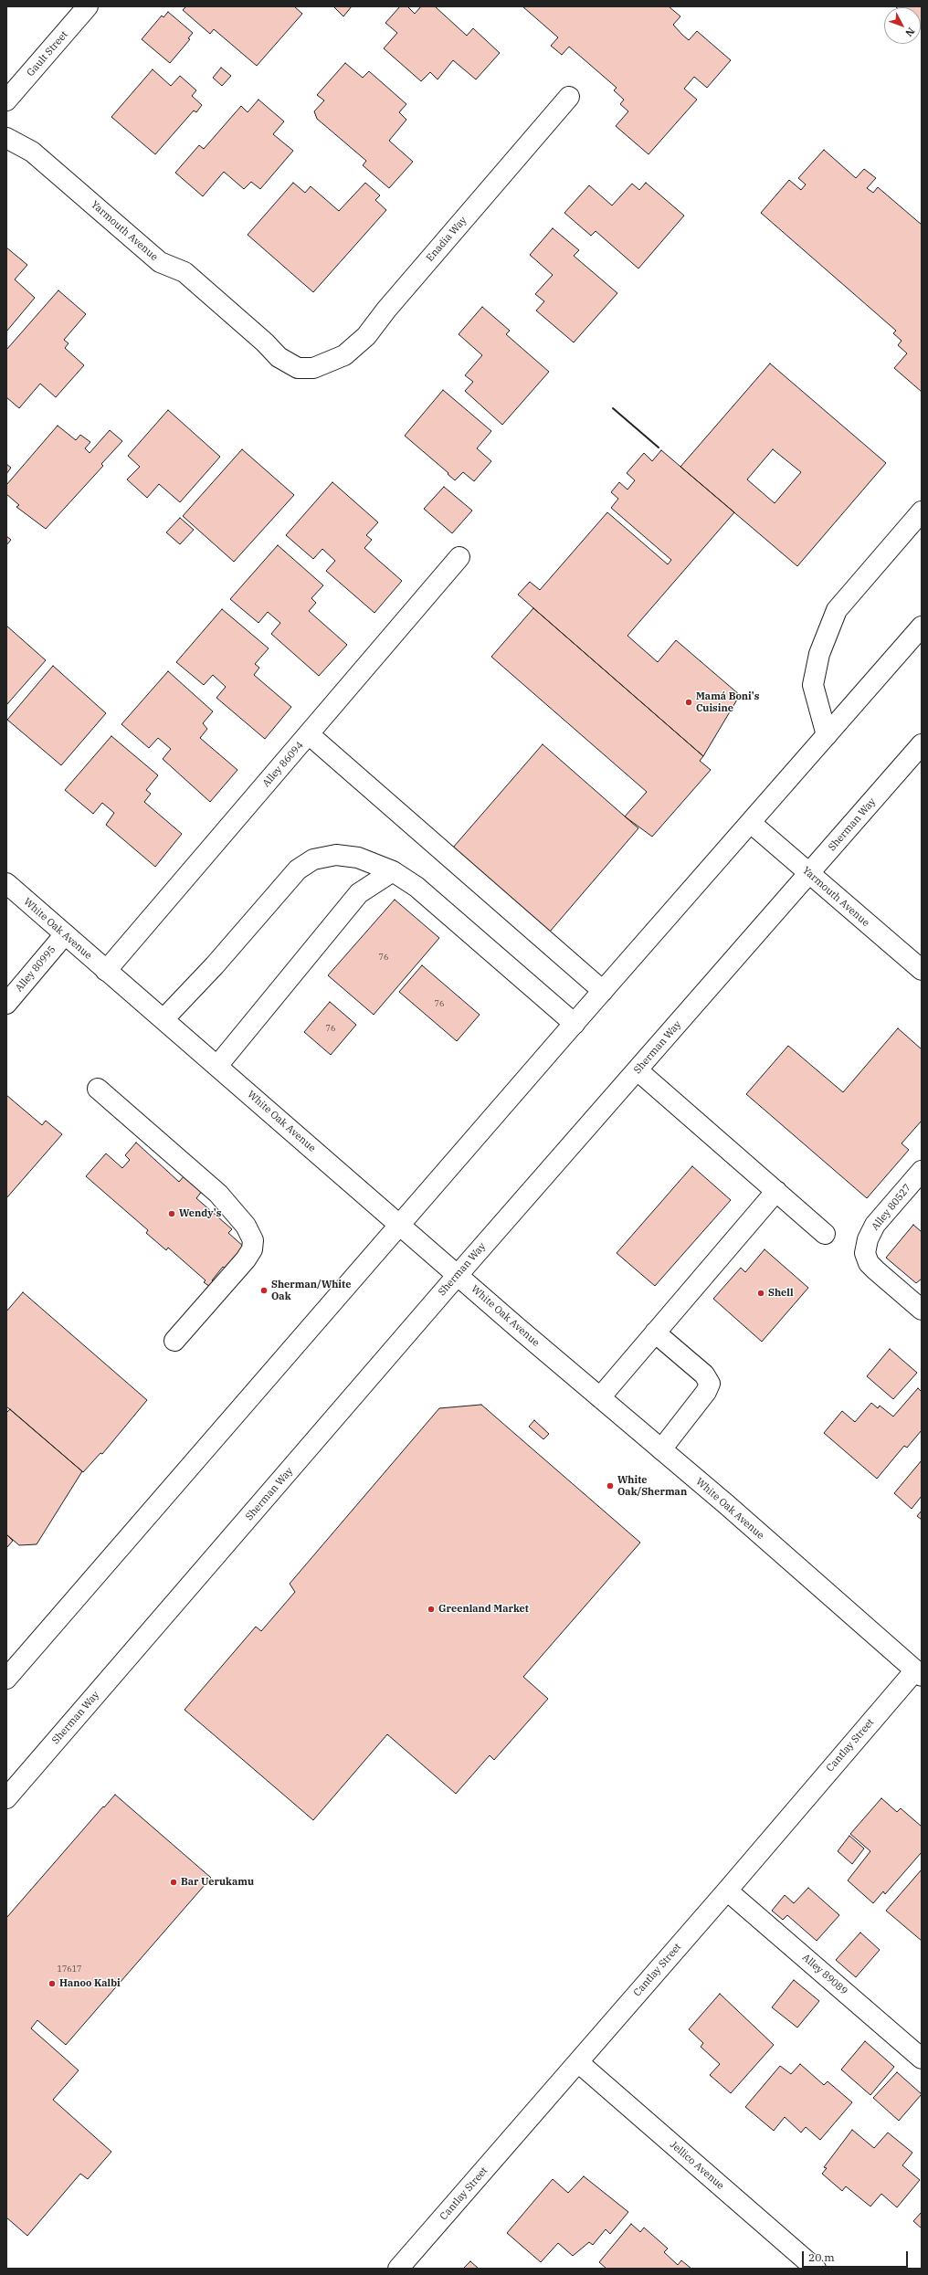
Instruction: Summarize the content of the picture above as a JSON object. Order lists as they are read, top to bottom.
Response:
{
  "streets": {
    "main road": [
      "Gault Street",
      "Yarmouth Avenue",
      "Enadia Way",
      "Alley 86094",
      "Sherman Way",
      "White Oak Avenue",
      "Alley 80995",
      "Alley 80527",
      "Cantlay Street",
      "Alley 89089",
      "Jellico Avenue"
    ]
  },
  "crossings": [
    ["Yarmouth Avenue", "Enadia Way"],
    ["Yarmouth Avenue", "Sherman Way"],
    ["Alley 86094", "White Oak Avenue"],
    ["Sherman Way", "White Oak Avenue"],
    ["White Oak Avenue", "Alley 80995"],
    ["White Oak Avenue", "Cantlay Street"],
    ["Cantlay Street", "Alley 89089"],
    ["Cantlay Street", "Jellico Avenue"]
  ],
  "places": [
    "Mamá Boni's Cuisine",
    "Wendy's",
    "Sherman/White Oak",
    "Shell",
    "White Oak/Sherman",
    "Greenland Market",
    "Bar Uerukamu",
    "Hanoo Kalbi"
  ],
  "house_numbers": [
    "76",
    "76",
    "76",
    "17617"
  ],
  "scale_bar": "20 m",
  "north": "bottom right"
}
